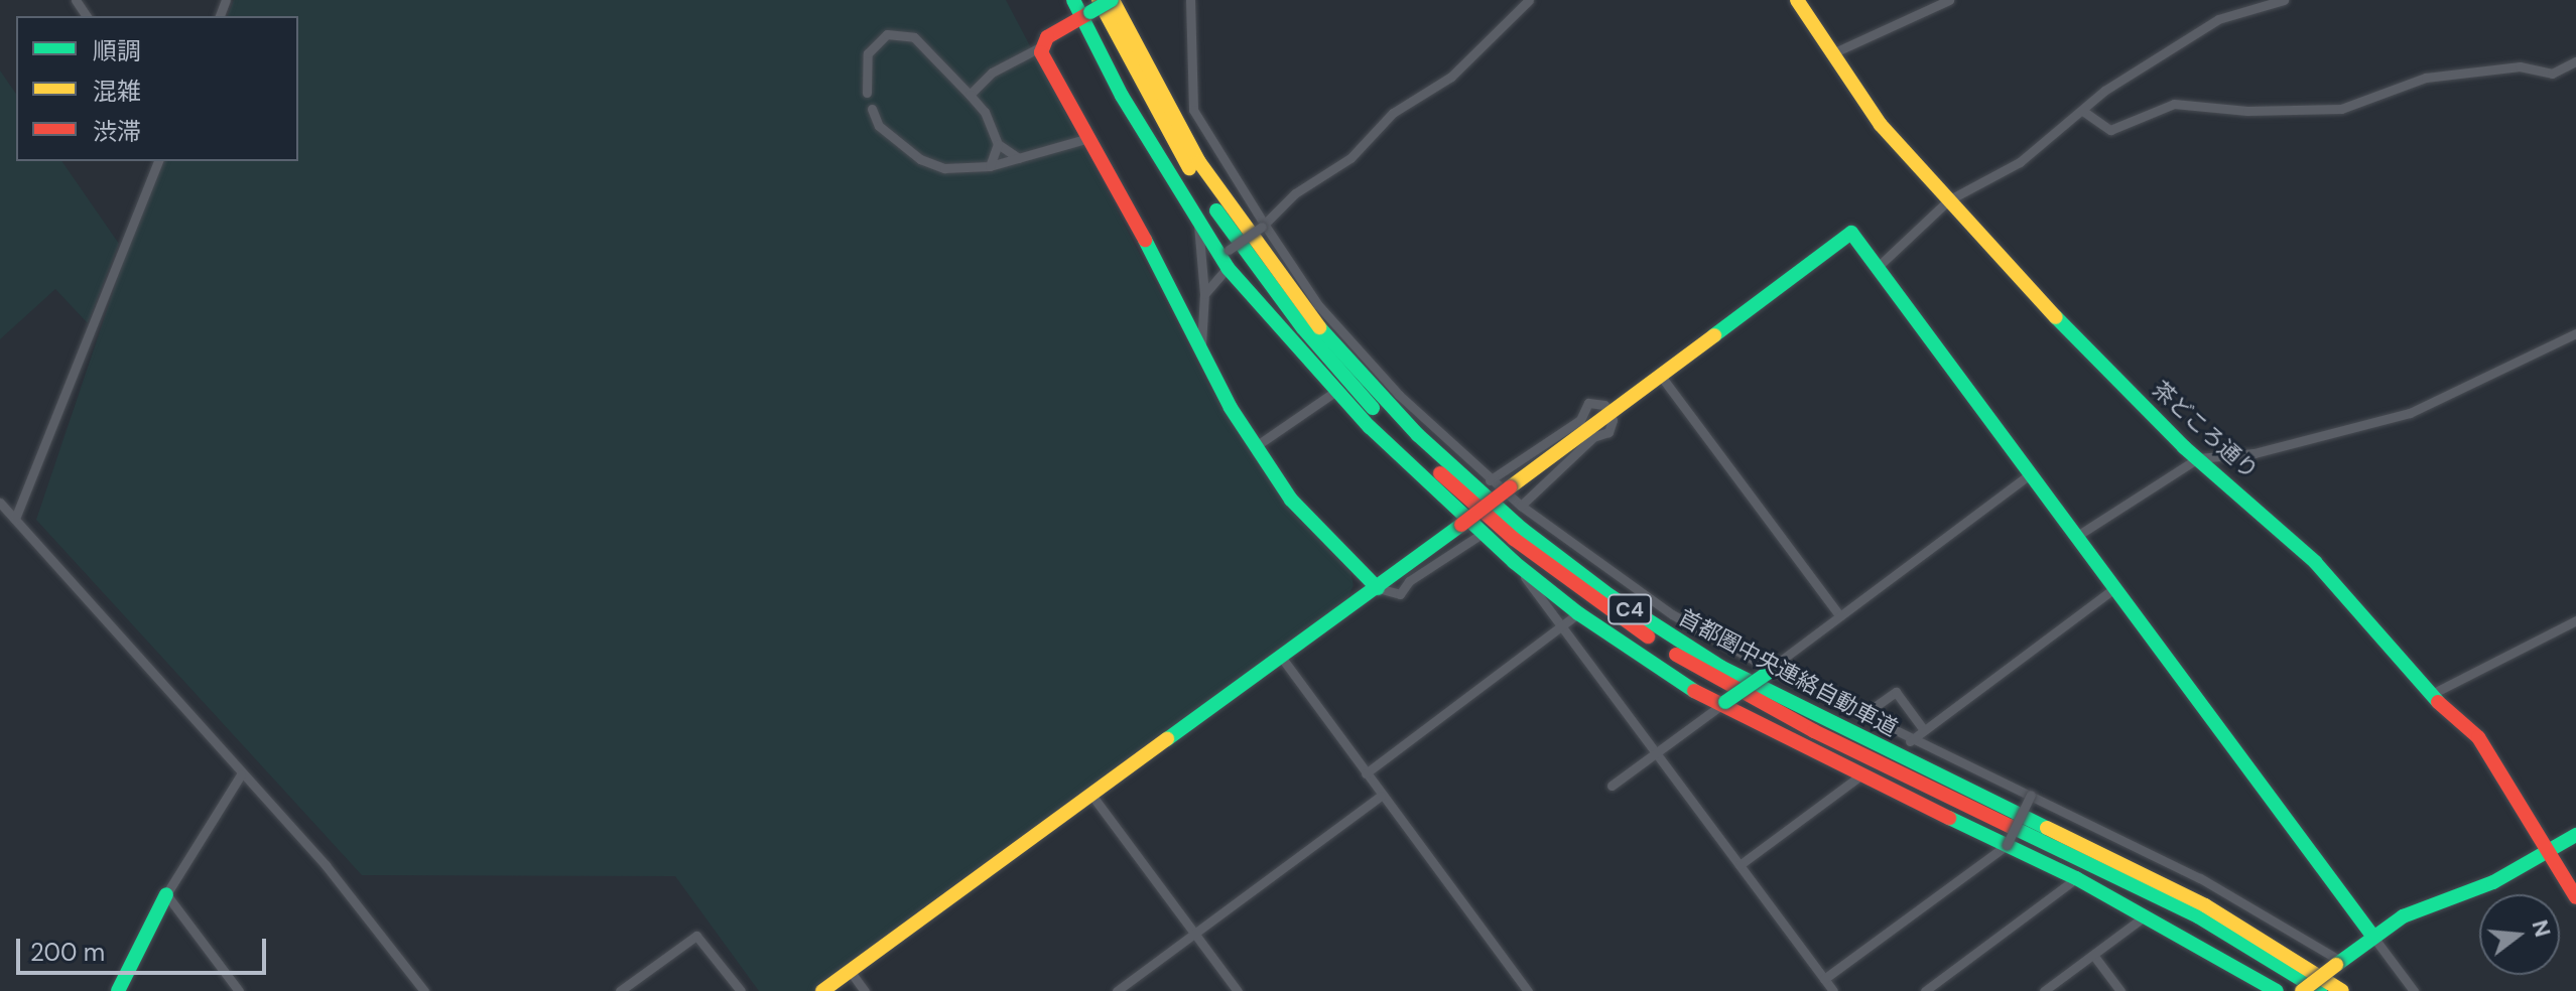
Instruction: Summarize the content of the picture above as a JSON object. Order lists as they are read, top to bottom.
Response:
{
  "streets": {
    "main road": ["茶どころ通り", "C4", "首都圏中央連絡自動車道"]
  },
  "legend": ["順調", "混雑", "渋滞"],
  "scale_bar": "200 m",
  "north": "right"
}
